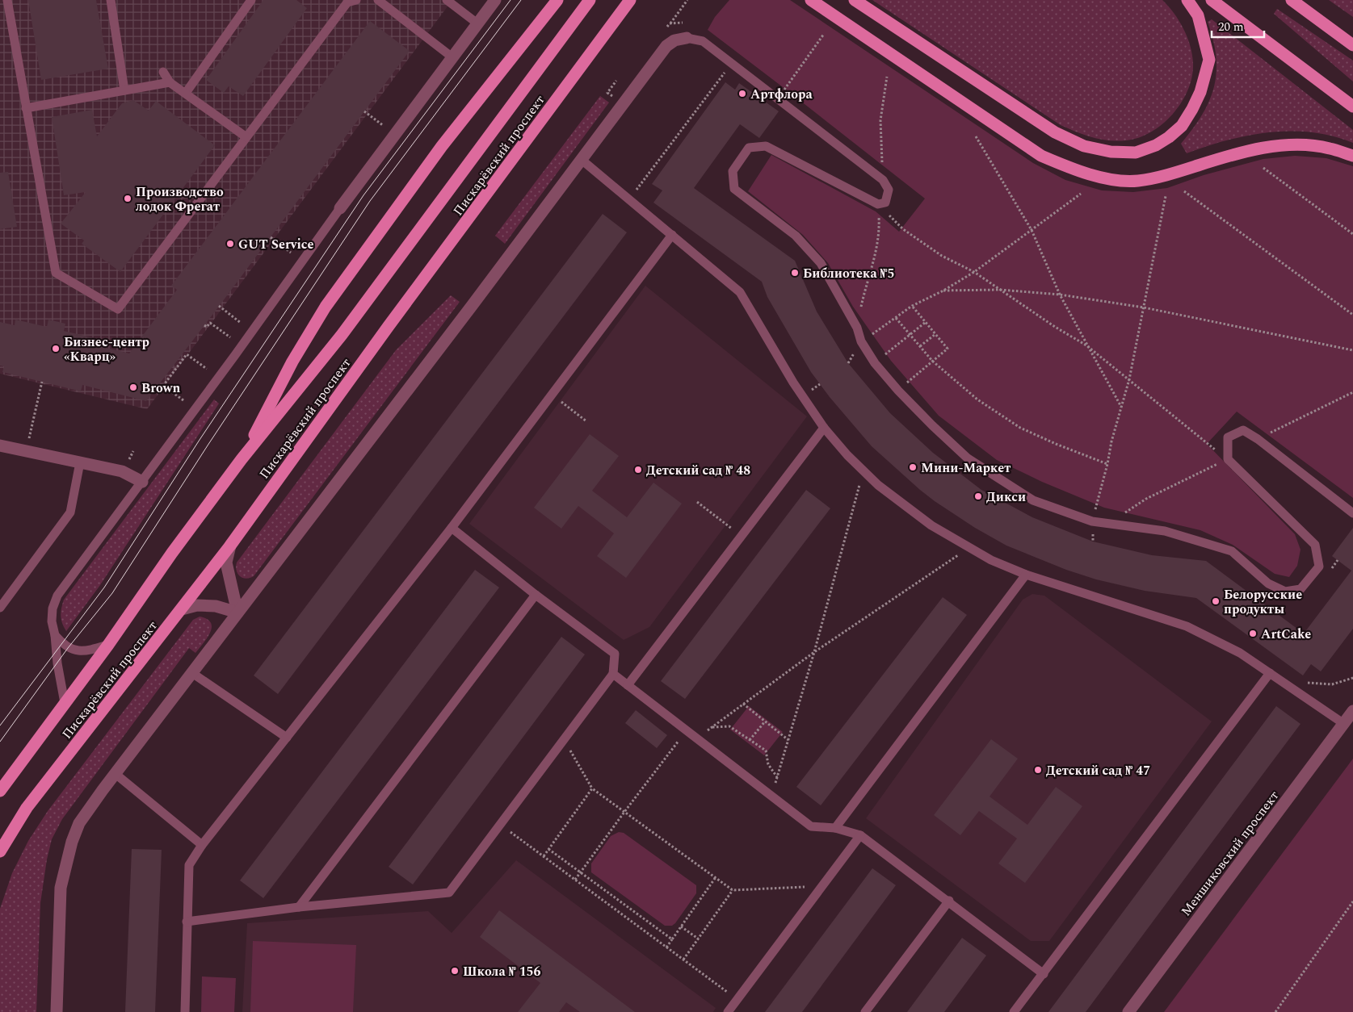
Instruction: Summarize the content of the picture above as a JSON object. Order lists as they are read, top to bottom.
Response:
{
  "streets": {
    "main road": ["Пискарёвский проспект"],
    "street": ["Меншиковский проспект"]
  },
  "places": [
    "Артфлора",
    "Производство лодок Фрегат",
    "GUT Service",
    "Библиотека №5",
    "Бизнес-центр «Кварц»",
    "Brown",
    "Мини-Маркет",
    "Детский сад № 48",
    "Дикси",
    "Белорусские продукты",
    "ArtCake",
    "Детский сад № 47",
    "Школа № 156"
  ],
  "scale_bar": "20 m"
}
